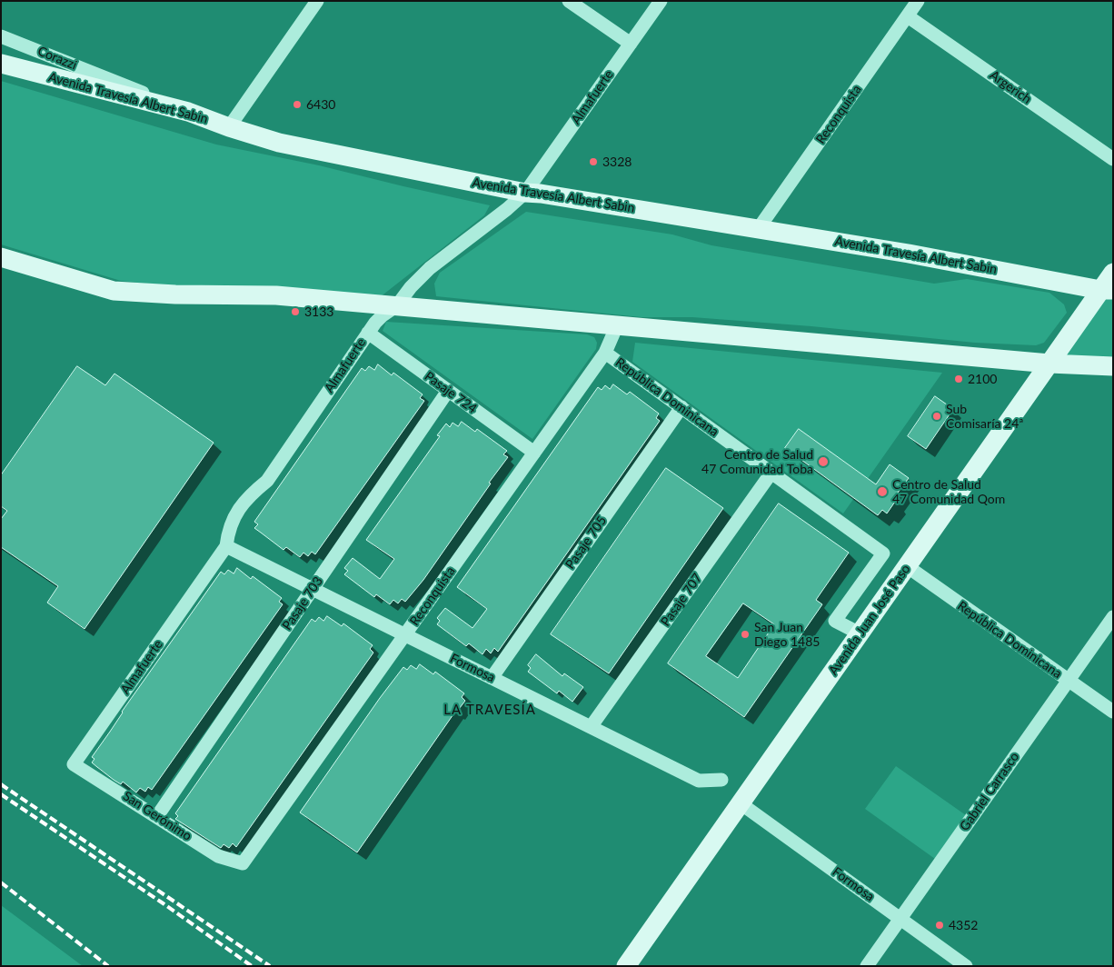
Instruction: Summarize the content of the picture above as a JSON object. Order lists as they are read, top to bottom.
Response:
{
  "streets": {
    "main road": ["Avenida Travesía Albert Sabin", "Avenida Juan José Paso"],
    "street": [
      "Corazzi",
      "Argerich",
      "Almafuerte",
      "Reconquista",
      "Pasaje 724",
      "República Dominicana",
      "Pasaje 705",
      "Pasaje 707",
      "Pasaje 703",
      "Formosa",
      "Gabriel Carrasco",
      "San Gerónimo"
    ]
  },
  "crossings": [
    ["Corazzi", "Avenida Travesía Albert Sabin"],
    ["Argerich", "Reconquista"],
    ["Almafuerte", "Avenida Travesía Albert Sabin"],
    ["Almafuerte", "Pasaje 724"],
    ["Almafuerte", "Formosa"],
    ["Almafuerte", "San Gerónimo"],
    ["Avenida Travesía Albert Sabin", "Reconquista"],
    ["Avenida Travesía Albert Sabin", "Avenida Juan José Paso"],
    ["Reconquista", "Pasaje 724"],
    ["Reconquista", "República Dominicana"],
    ["Reconquista", "Formosa"],
    ["Reconquista", "San Gerónimo"],
    ["Pasaje 724", "Pasaje 703"],
    ["República Dominicana", "Pasaje 705"],
    ["República Dominicana", "Pasaje 707"],
    ["República Dominicana", "Avenida Juan José Paso"],
    ["República Dominicana", "Gabriel Carrasco"],
    ["Pasaje 705", "Formosa"],
    ["Pasaje 707", "Formosa"],
    ["Pasaje 703", "Formosa"],
    ["Pasaje 703", "San Gerónimo"],
    ["Avenida Juan José Paso", "Formosa"],
    ["Formosa", "Gabriel Carrasco"]
  ],
  "districts": ["LA TRAVESÍA"],
  "places": [
    "6430",
    "3328",
    "3133",
    "2100",
    "Sub Comisaría 24ª",
    "Centro de Salud 47 Comunidad Toba",
    "Centro de Salud 47 Comunidad Qom",
    "San Juan Diego 1485",
    "4352"
  ]
}
